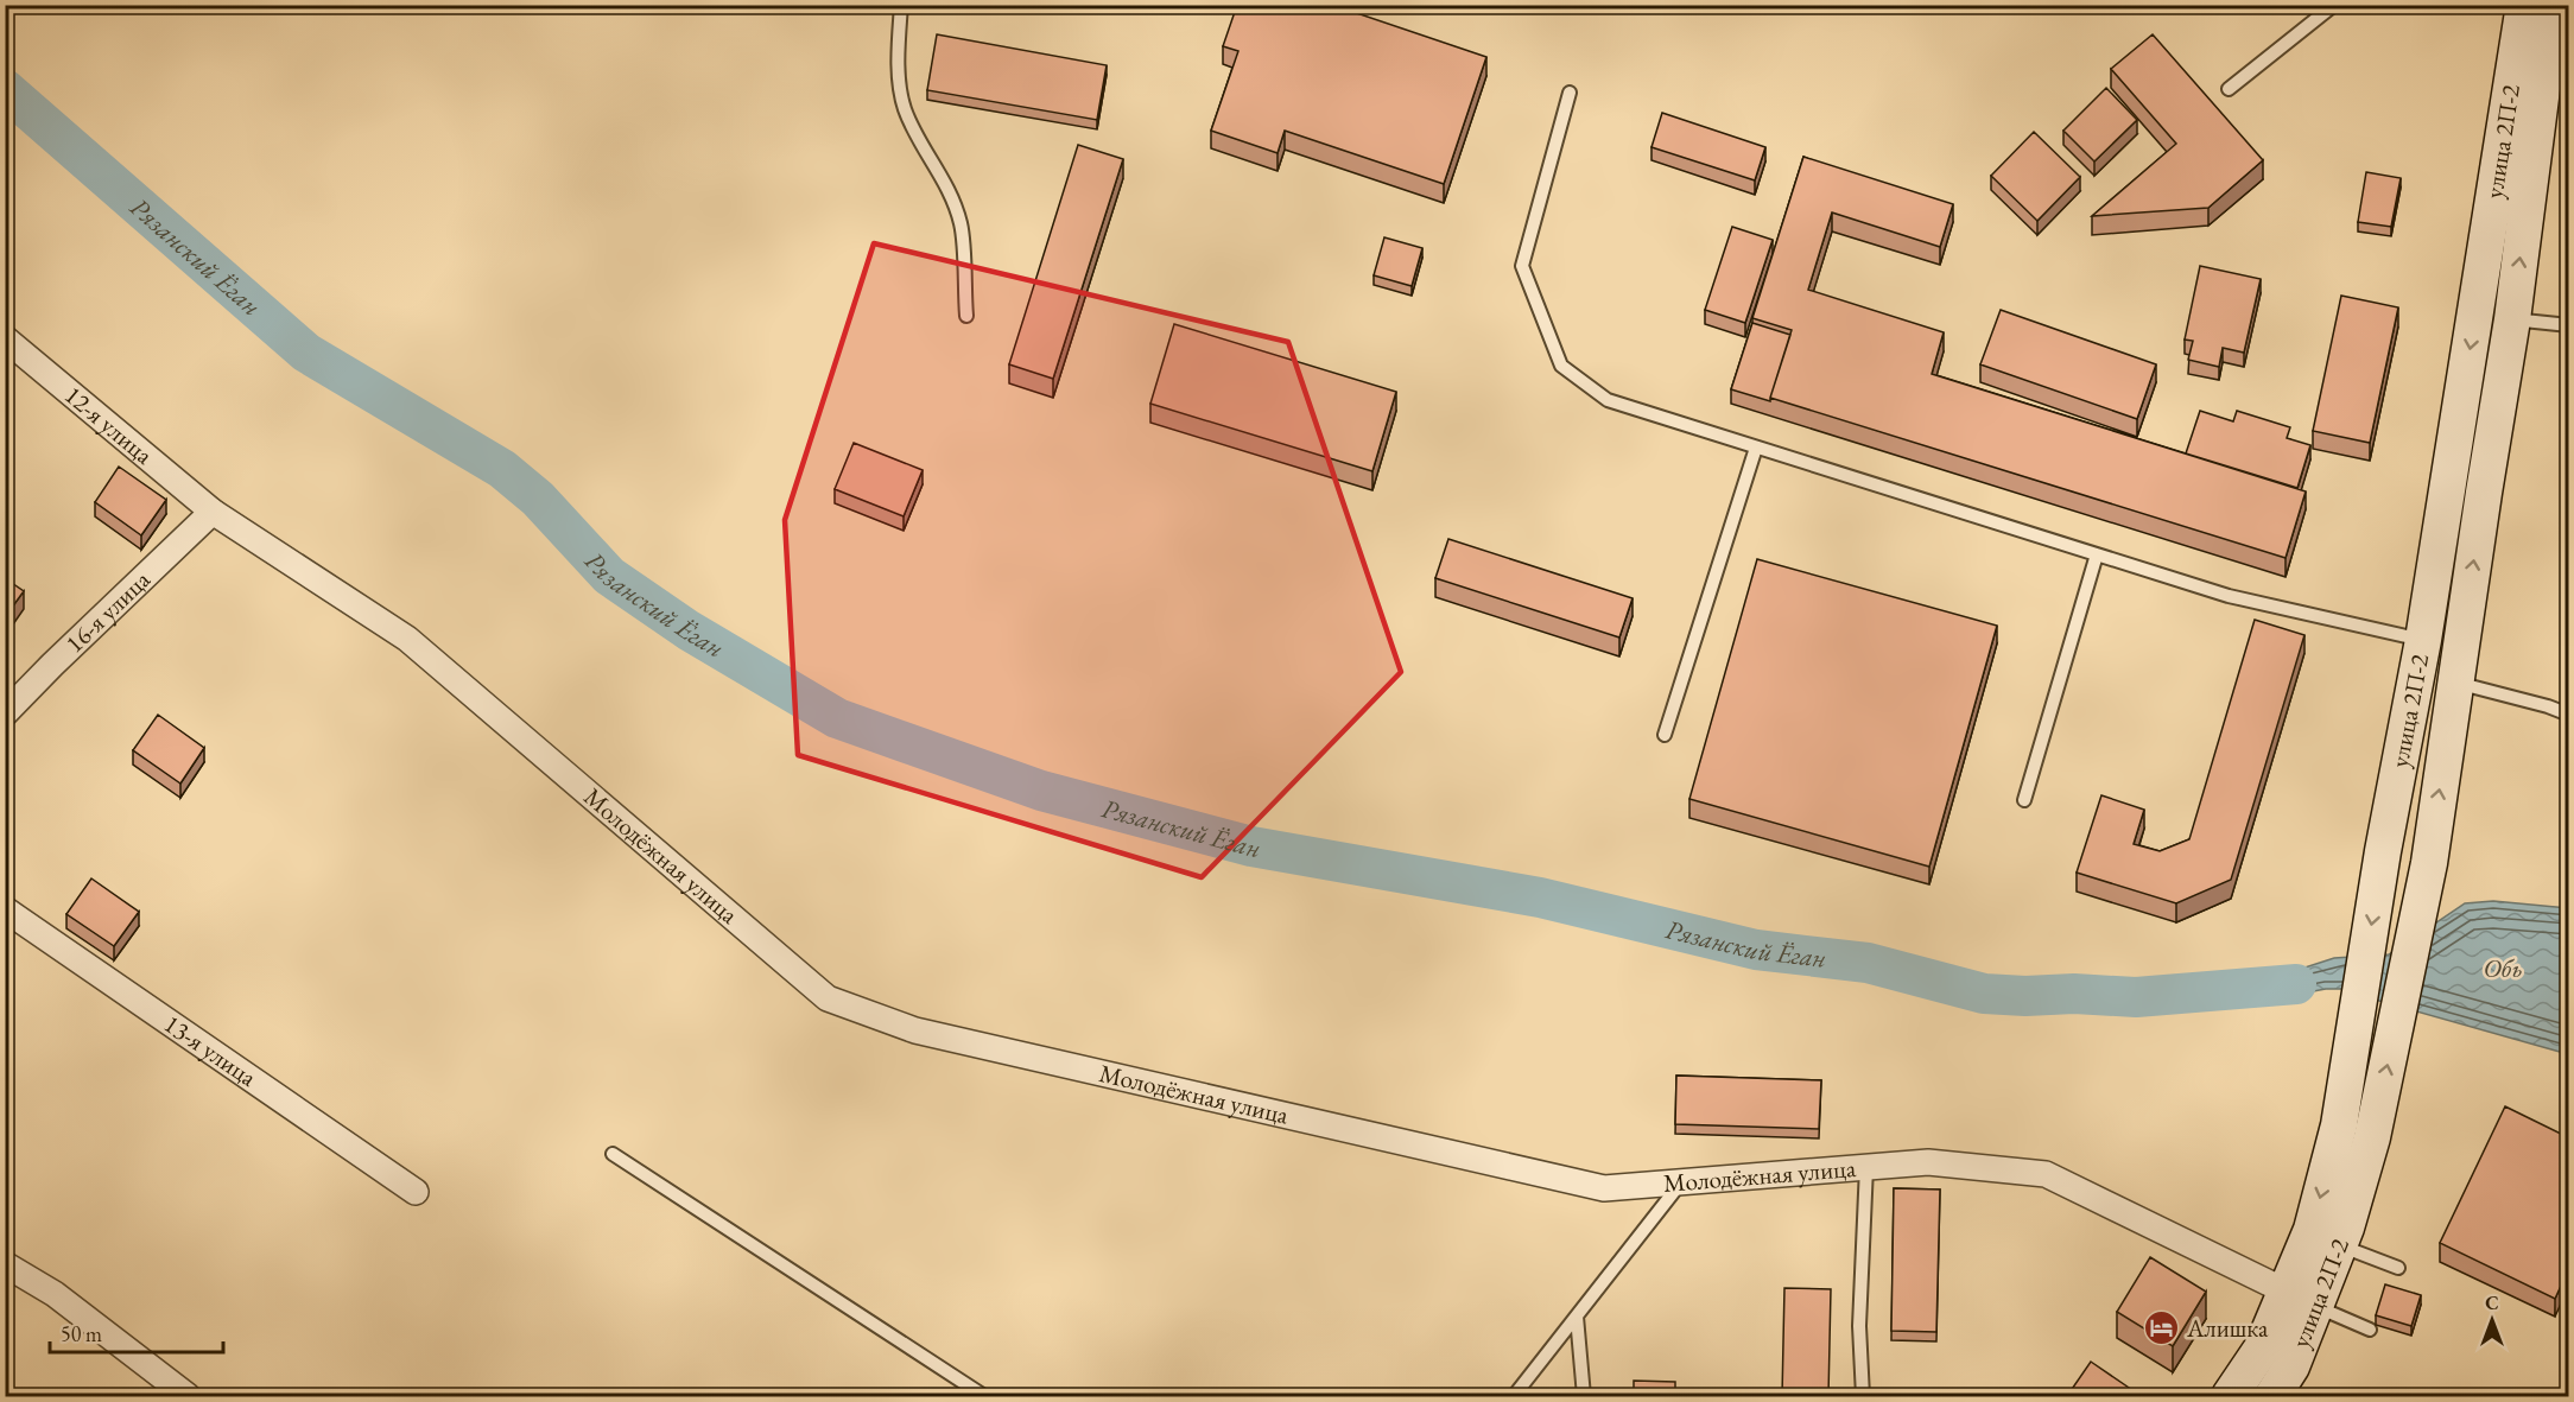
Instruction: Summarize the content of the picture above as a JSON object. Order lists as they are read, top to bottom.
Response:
{
  "streets": {
    "main road": ["улица 2П-2"],
    "street": [
      "12-я улица",
      "16-я улица",
      "Молодёжная улица",
      "13-я улица"
    ]
  },
  "crossings": [
    ["улица 2П-2", "Молодёжная улица"],
    ["12-я улица", "16-я улица"],
    ["12-я улица", "Молодёжная улица"],
    ["16-я улица", "Молодёжная улица"]
  ],
  "water": ["Рязанский Ёган", "Обь"],
  "places": {
    "hotel": ["Алишка"]
  },
  "scale_bar": "50 m",
  "north": "top"
}
